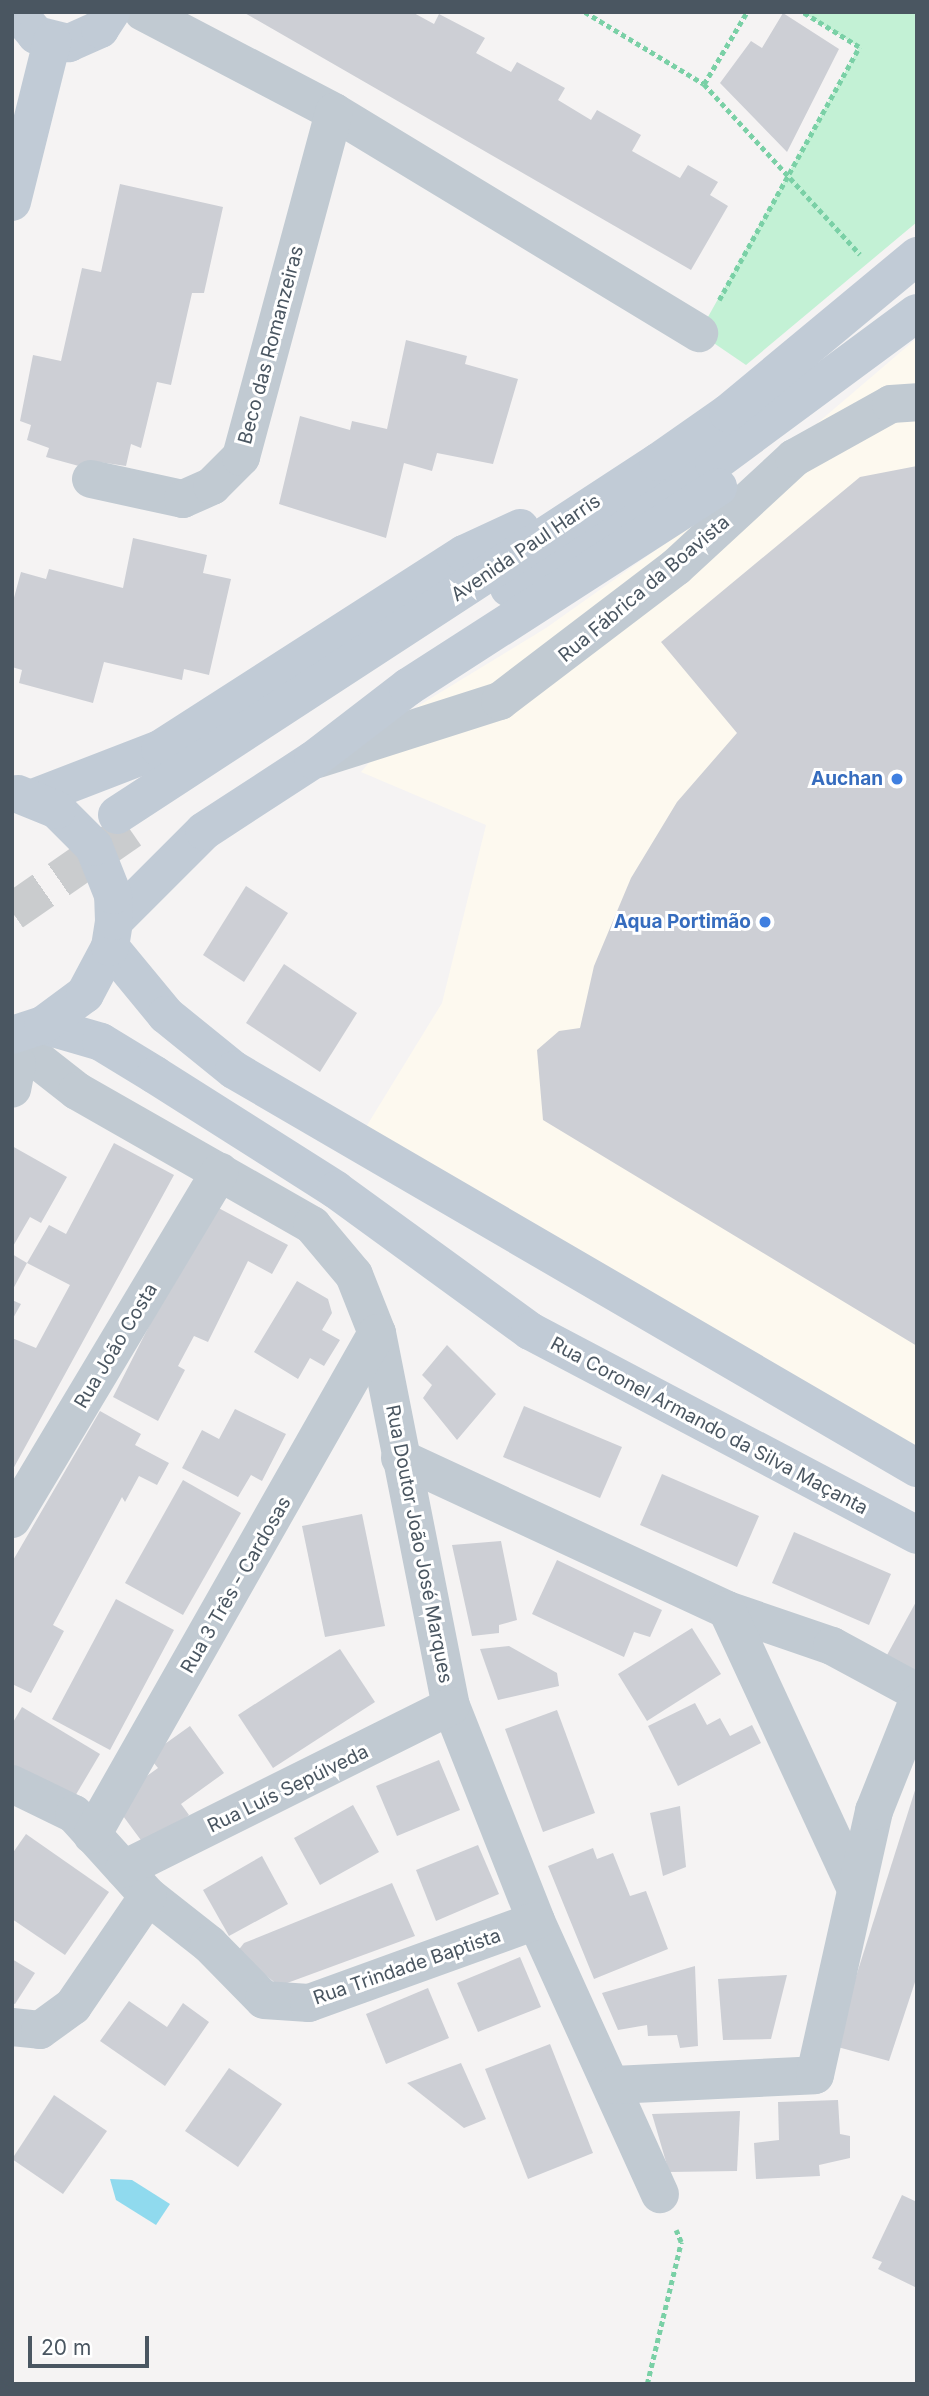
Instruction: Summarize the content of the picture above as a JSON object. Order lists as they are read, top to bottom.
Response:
{
  "streets": {
    "main road": ["Avenida Paul Harris", "Rua Coronel Armando da Silva Maçanta"],
    "street": [
      "Beco das Romanzeiras",
      "Rua Fábrica da Boavista",
      "Rua João Costa",
      "Rua Doutor João José Marques",
      "Rua 3 Três - Cardosas",
      "Rua Luís Sepúlveda",
      "Rua Trindade Baptista"
    ]
  },
  "crossings": [
    ["Rua João Costa", "Rua Doutor João José Marques"],
    ["Rua Coronel Armando da Silva Maçanta", "Rua Doutor João José Marques"],
    ["Rua Doutor João José Marques", "Rua 3 Três - Cardosas"],
    ["Rua Doutor João José Marques", "Rua Luís Sepúlveda"],
    ["Rua Doutor João José Marques", "Rua Trindade Baptista"],
    ["Rua Luís Sepúlveda", "Rua Trindade Baptista"]
  ],
  "places": ["Auchan", "Aqua Portimão"],
  "scale_bar": "20 m"
}
